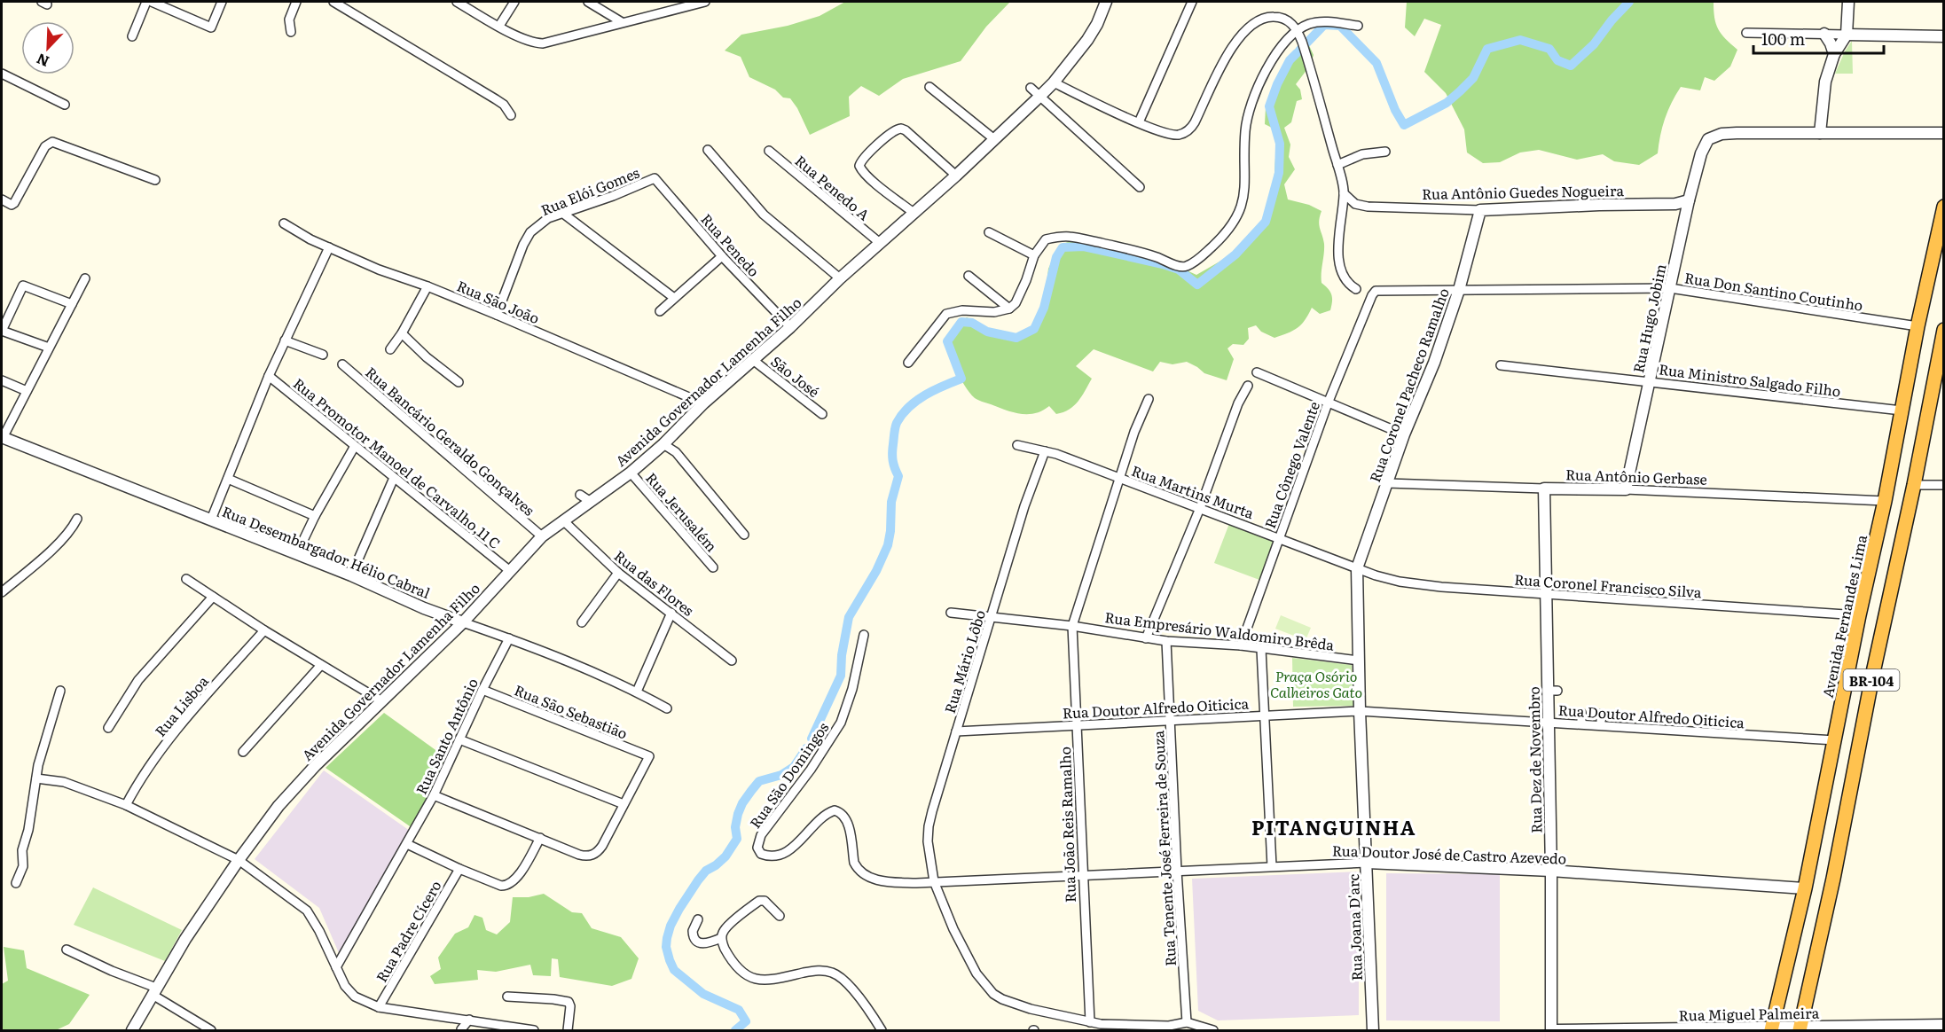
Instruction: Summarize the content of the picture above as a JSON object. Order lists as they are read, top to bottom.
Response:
{
  "streets": {
    "highway": ["Avenida Fernandes Lima", "BR-104"],
    "street": [
      "Rua Penedo A",
      "Rua Elói Gomes",
      "Rua Antônio Guedes Nogueira",
      "Rua Penedo",
      "Rua Don Santino Coutinho",
      "Rua São João",
      "Rua Hugo Jobim",
      "São José",
      "Rua Ministro Salgado Filho",
      "Avenida Governador Lamenha Filho",
      "Rua Coronel Pacheco Ramalho",
      "Rua Bancário Geraldo Gonçalves",
      "Rua Promotor Manoel de Carvalho,11 C",
      "Rua Cônego Valente",
      "Rua Antônio Gerbase",
      "Rua Martins Murta",
      "Rua Jerusalém",
      "Rua Desembargador Hélio Cabral",
      "Rua das Flores",
      "Rua Coronel Francisco Silva",
      "Rua Empresário Waldomiro Brêda",
      "Rua Mário Lôbo",
      "Rua Lisboa",
      "Rua Doutor Alfredo Oiticica",
      "Rua São Sebastião",
      "Rua Santo Antônio",
      "Rua Dez de Novembro",
      "Rua São Domingos",
      "Rua João Reis Ramalho",
      "Rua Tenente José Ferreira de Souza",
      "Rua Doutor José de Castro Azevedo",
      "Rua Joana D'arc",
      "Rua Padre Cícero",
      "Rua Miguel Palmeira"
    ]
  },
  "crossings": [
    ["Rua Penedo A", "Avenida Governador Lamenha Filho"],
    ["Rua Elói Gomes", "Rua Penedo"],
    ["Rua Elói Gomes", "Rua São João"],
    ["Rua Antônio Guedes Nogueira", "Rua Hugo Jobim"],
    ["Rua Antônio Guedes Nogueira", "Rua Coronel Pacheco Ramalho"],
    ["Rua Penedo", "Avenida Governador Lamenha Filho"],
    ["Rua Don Santino Coutinho", "Rua Hugo Jobim"],
    ["Rua Don Santino Coutinho", "Rua Coronel Pacheco Ramalho"],
    ["Rua Don Santino Coutinho", "Rua Cônego Valente"],
    ["Rua Don Santino Coutinho", "Avenida Fernandes Lima"],
    ["Rua São João", "Avenida Governador Lamenha Filho"],
    ["Rua Hugo Jobim", "Rua Ministro Salgado Filho"],
    ["Rua Hugo Jobim", "Rua Antônio Gerbase"],
    ["São José", "Avenida Governador Lamenha Filho"],
    ["Rua Ministro Salgado Filho", "Avenida Fernandes Lima"],
    ["Avenida Governador Lamenha Filho", "Rua Bancário Geraldo Gonçalves"],
    ["Avenida Governador Lamenha Filho", "Rua Promotor Manoel de Carvalho,11 C"],
    ["Avenida Governador Lamenha Filho", "Rua Jerusalém"],
    ["Avenida Governador Lamenha Filho", "Rua Desembargador Hélio Cabral"],
    ["Avenida Governador Lamenha Filho", "Rua das Flores"],
    ["Rua Coronel Pacheco Ramalho", "Rua Antônio Gerbase"],
    ["Rua Coronel Pacheco Ramalho", "Rua Martins Murta"],
    ["Rua Coronel Pacheco Ramalho", "Rua Coronel Francisco Silva"],
    ["Rua Coronel Pacheco Ramalho", "Rua Joana D'arc"],
    ["Rua Cônego Valente", "Rua Martins Murta"],
    ["Rua Cônego Valente", "Rua Empresário Waldomiro Brêda"],
    ["Rua Antônio Gerbase", "Avenida Fernandes Lima"],
    ["Rua Antônio Gerbase", "Rua Dez de Novembro"],
    ["Rua Martins Murta", "Rua Coronel Francisco Silva"],
    ["Rua Martins Murta", "Rua Mário Lôbo"],
    ["Rua Martins Murta", "Rua Joana D'arc"],
    ["Rua Desembargador Hélio Cabral", "Rua Santo Antônio"],
    ["Rua Coronel Francisco Silva", "Avenida Fernandes Lima"],
    ["Rua Coronel Francisco Silva", "Rua Dez de Novembro"],
    ["Rua Coronel Francisco Silva", "Rua Joana D'arc"],
    ["Avenida Fernandes Lima", "Rua Doutor Alfredo Oiticica"],
    ["Avenida Fernandes Lima", "Rua Doutor José de Castro Azevedo"],
    ["Avenida Fernandes Lima", "Rua Miguel Palmeira"],
    ["Rua Empresário Waldomiro Brêda", "Rua Mário Lôbo"],
    ["Rua Empresário Waldomiro Brêda", "Rua João Reis Ramalho"],
    ["Rua Empresário Waldomiro Brêda", "Rua Tenente José Ferreira de Souza"],
    ["Rua Empresário Waldomiro Brêda", "Rua Joana D'arc"],
    ["Rua Mário Lôbo", "Rua Doutor Alfredo Oiticica"],
    ["Rua Mário Lôbo", "Rua São Domingos"],
    ["Rua Mário Lôbo", "Rua Doutor José de Castro Azevedo"],
    ["BR-104", "Rua Miguel Palmeira"],
    ["Rua Doutor Alfredo Oiticica", "Rua Dez de Novembro"],
    ["Rua Doutor Alfredo Oiticica", "Rua João Reis Ramalho"],
    ["Rua Doutor Alfredo Oiticica", "Rua Tenente José Ferreira de Souza"],
    ["Rua Doutor Alfredo Oiticica", "Rua Joana D'arc"],
    ["Rua São Sebastião", "Rua Santo Antônio"],
    ["Rua Dez de Novembro", "Rua Doutor José de Castro Azevedo"],
    ["Rua São Domingos", "Rua Doutor José de Castro Azevedo"],
    ["Rua João Reis Ramalho", "Rua Doutor José de Castro Azevedo"],
    ["Rua Tenente José Ferreira de Souza", "Rua Doutor José de Castro Azevedo"],
    ["Rua Doutor José de Castro Azevedo", "Rua Joana D'arc"]
  ],
  "districts": ["PITANGUINHA"],
  "parks": ["Praça Osório Calheiros Gato"],
  "scale_bar": "100 m",
  "north": "bottom left"
}
